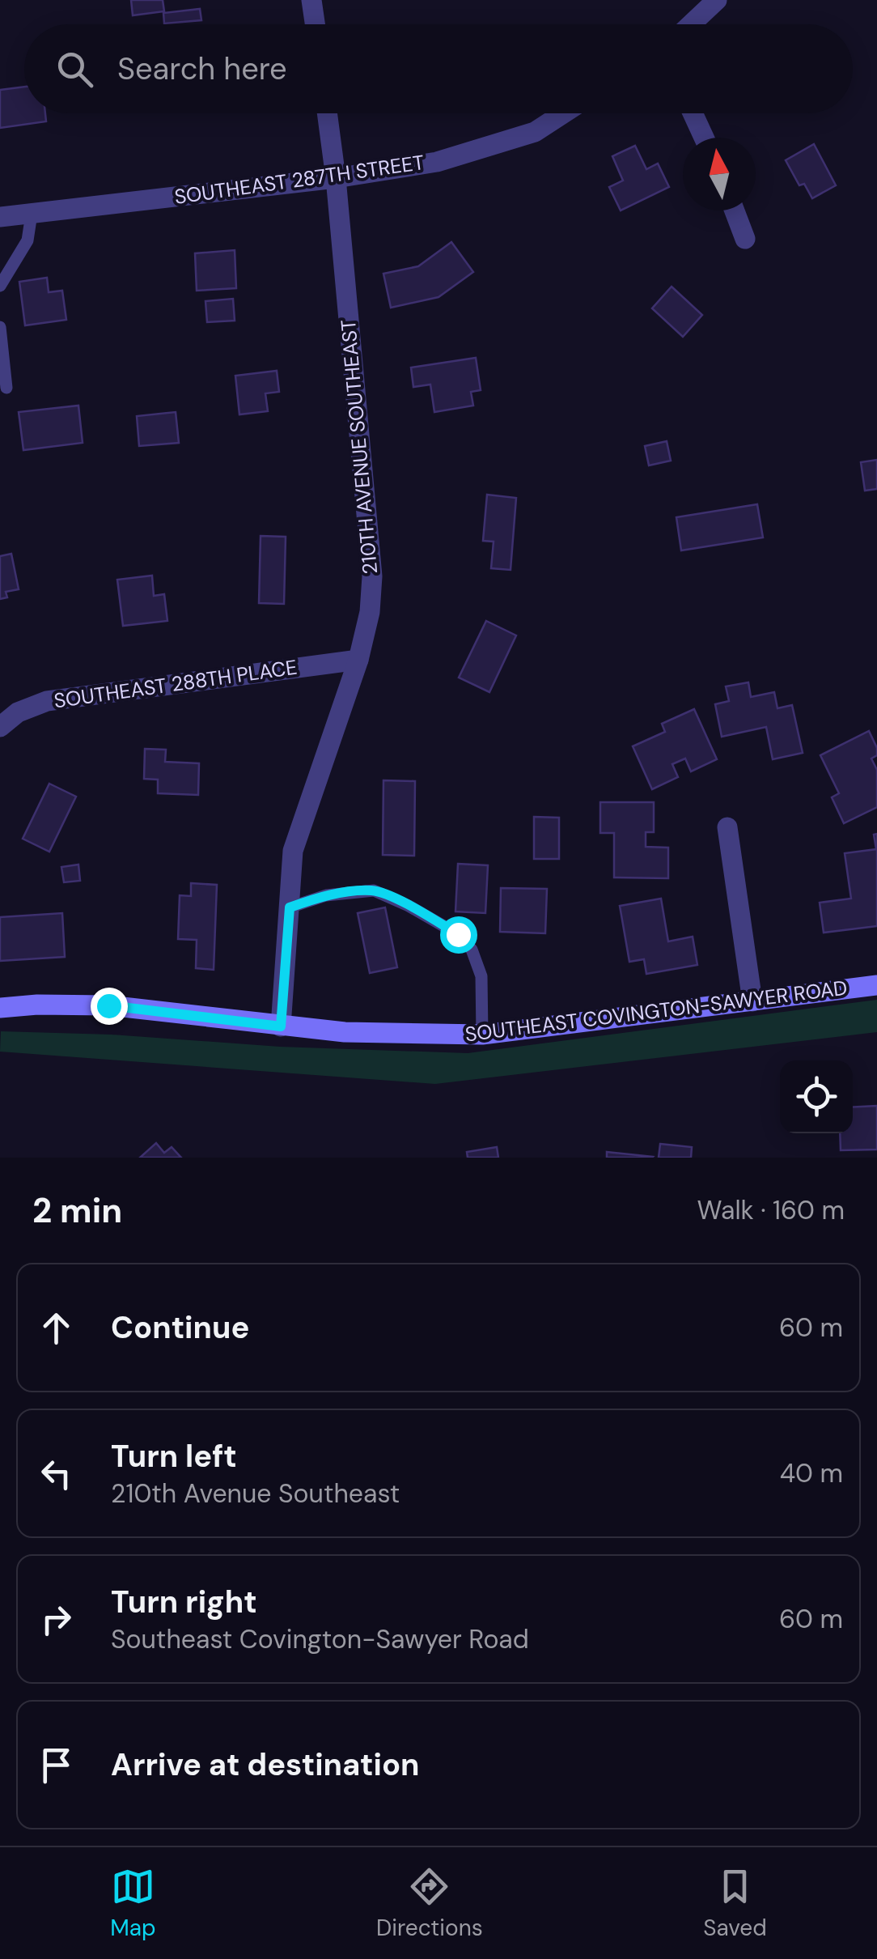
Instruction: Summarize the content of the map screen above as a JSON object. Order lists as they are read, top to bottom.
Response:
{
  "streets": {
    "street": [
      "SOUTHEAST 287TH STREET",
      "210TH AVENUE SOUTHEAST",
      "SOUTHEAST 288TH PLACE",
      "SOUTHEAST COVINGTON-SAWYER ROAD"
    ]
  },
  "crossings": [
    ["SOUTHEAST 287TH STREET", "210TH AVENUE SOUTHEAST"],
    ["210TH AVENUE SOUTHEAST", "SOUTHEAST 288TH PLACE"],
    ["210TH AVENUE SOUTHEAST", "SOUTHEAST COVINGTON-SAWYER ROAD"]
  ],
  "north": "top",
  "page": {
    "search": "Search here",
    "heading": ["2 min", "Walk · 160 m"],
    "list": [
      ["Continue", "60 m"],
      ["Turn left", "210th Avenue Southeast", "40 m"],
      ["Turn right", "Southeast Covington-Sawyer Road", "60 m"],
      "Arrive at destination"
    ],
    "nav": ["Map", "Directions", "Saved"]
  }
}
